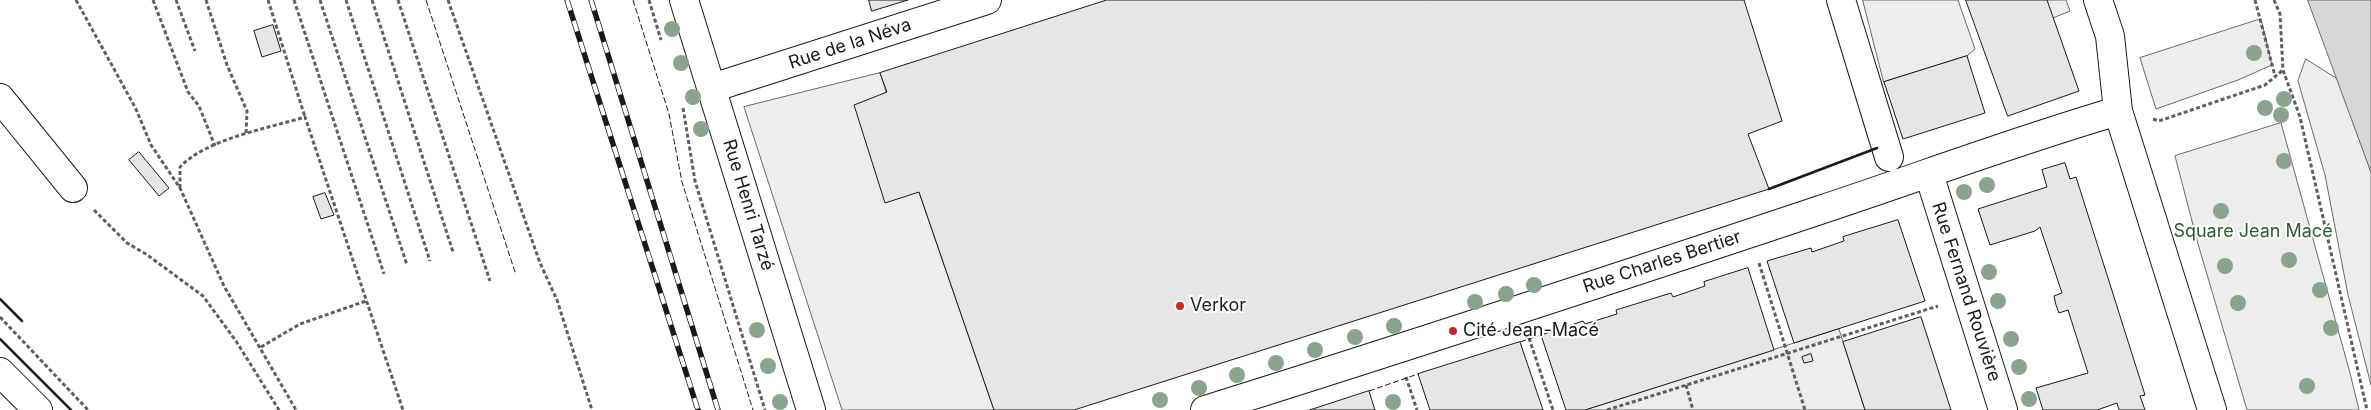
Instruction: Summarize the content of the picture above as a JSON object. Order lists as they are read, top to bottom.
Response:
{
  "streets": {
    "street": [
      "Rue de la Néva",
      "Rue Henri Tarzé",
      "Rue Charles Bertier",
      "Rue Fernand Rouvière"
    ]
  },
  "crossings": [
    ["Rue de la Néva", "Rue Henri Tarzé"],
    ["Rue Charles Bertier", "Rue Fernand Rouvière"]
  ],
  "parks": ["Square Jean Macé"],
  "places": ["Verkor", "Cité Jean-Macé"]
}
